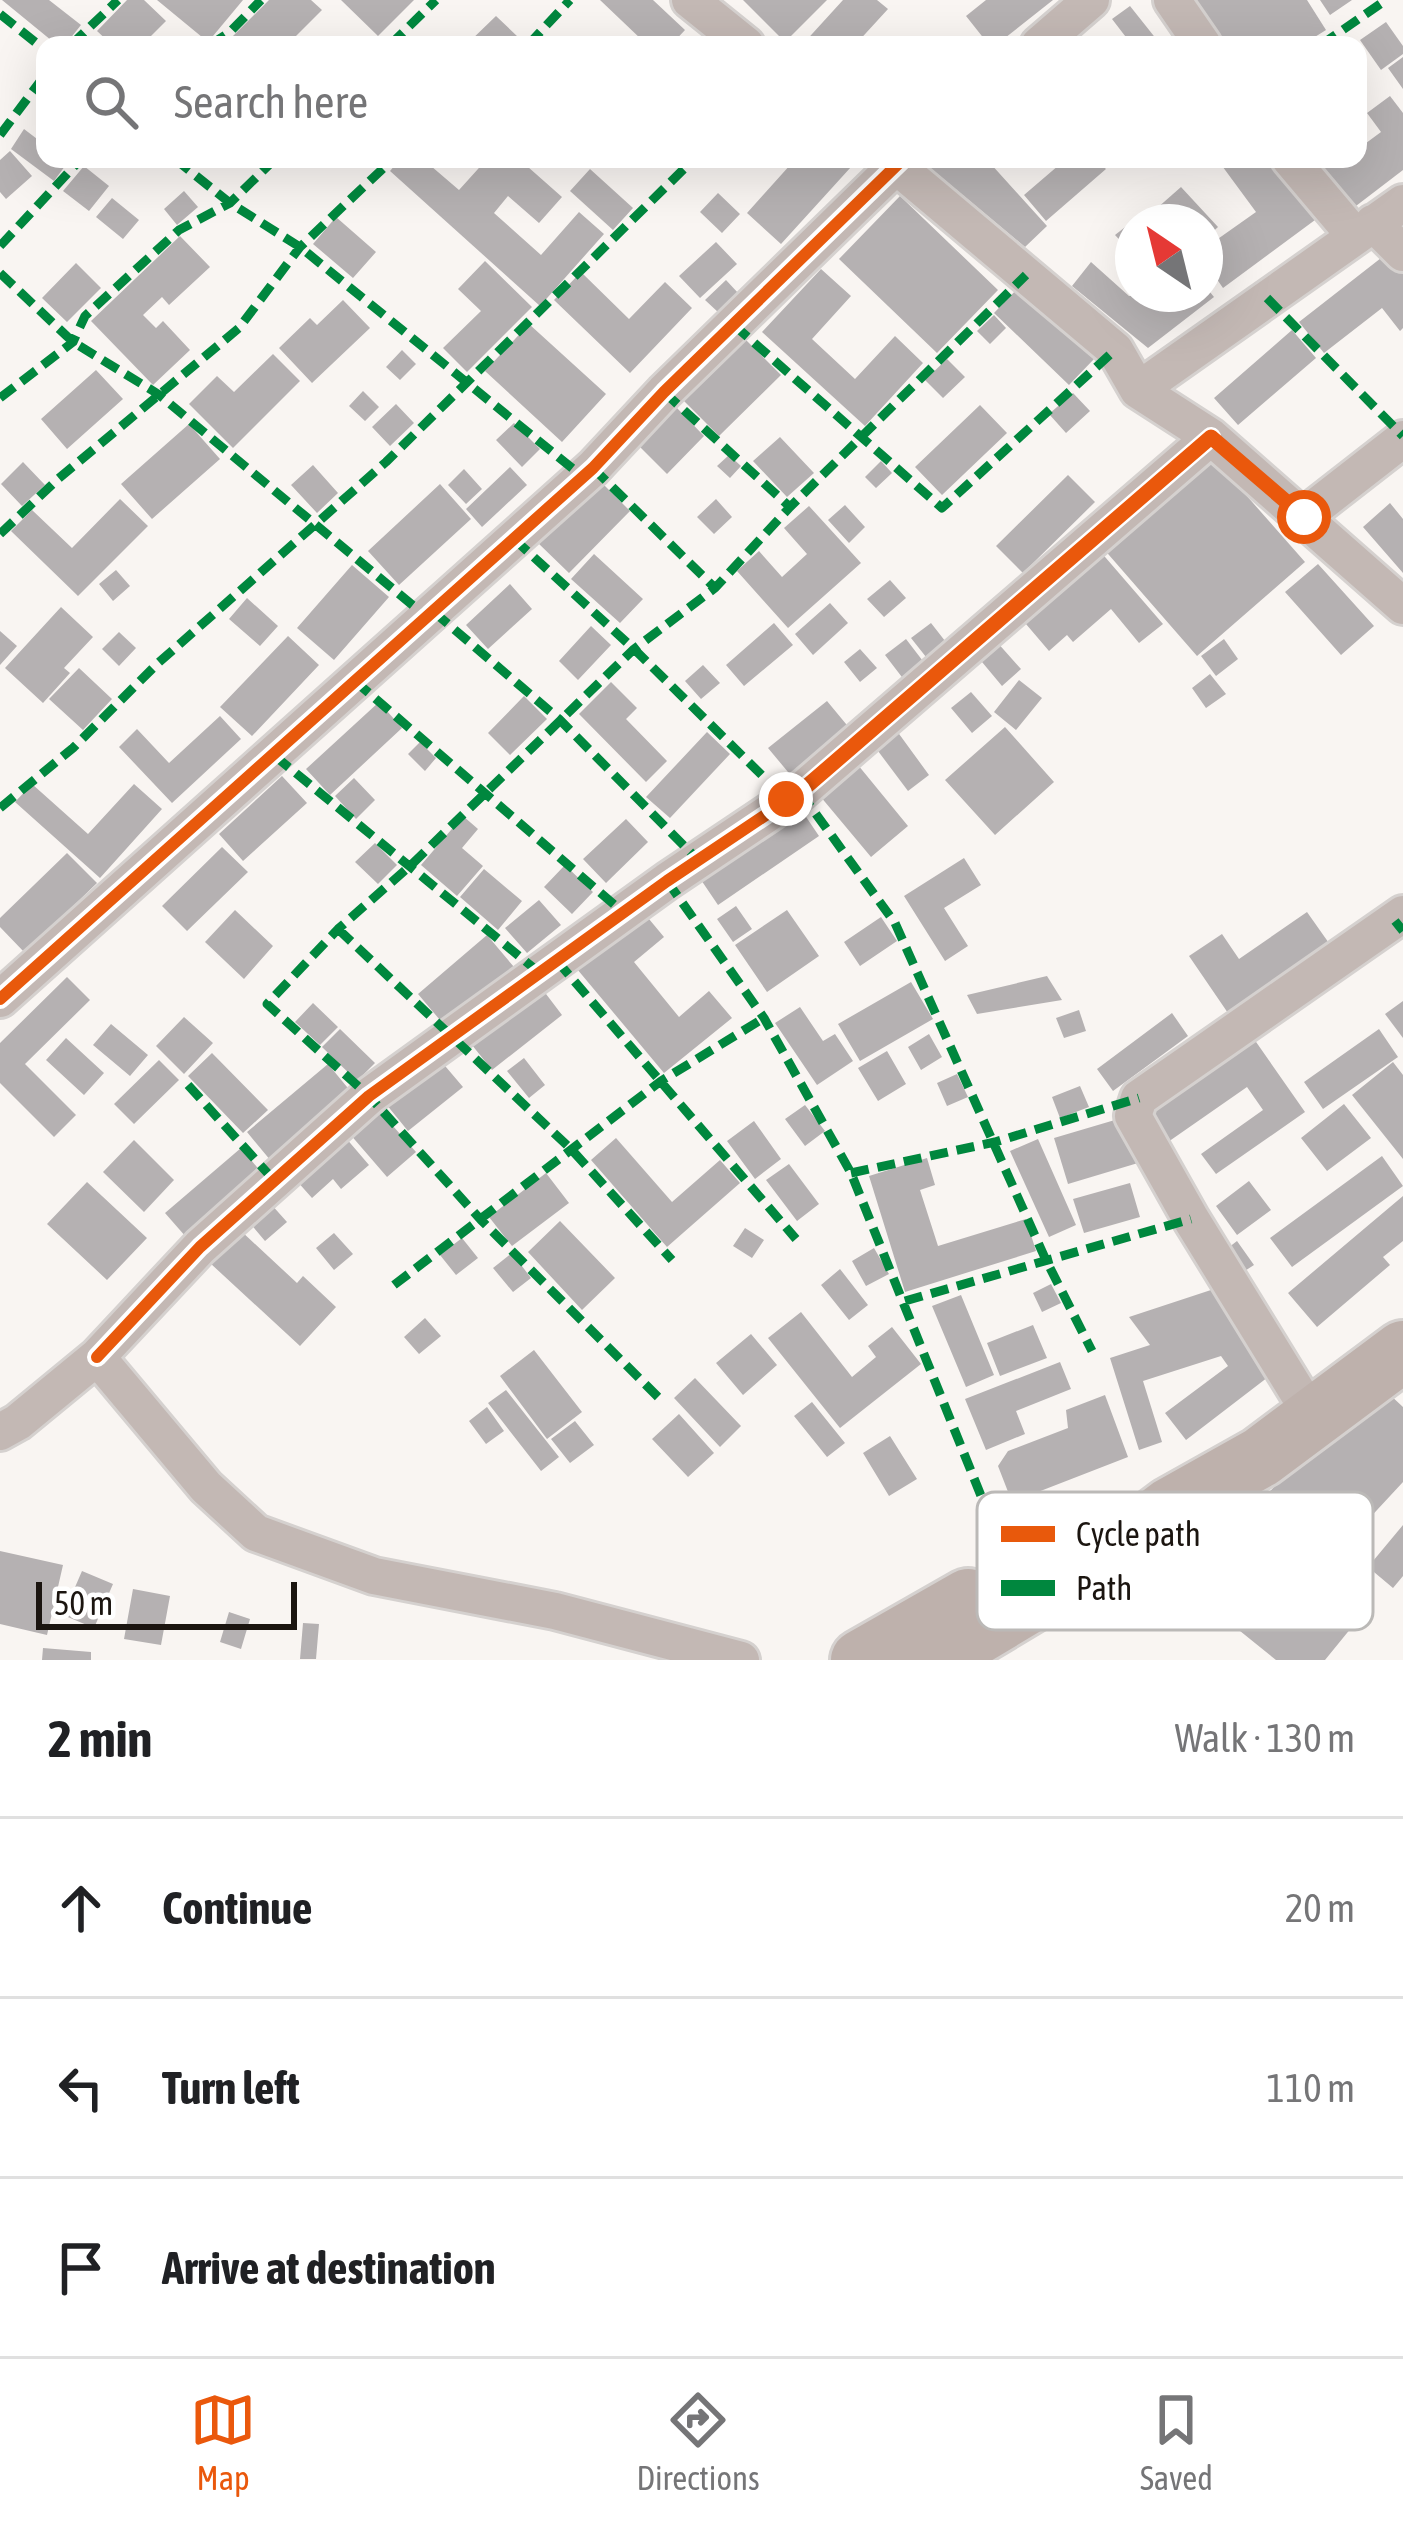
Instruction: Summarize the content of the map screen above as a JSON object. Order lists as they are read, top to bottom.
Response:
{
  "legend": ["Cycle path", "Path"],
  "scale_bar": "50 m",
  "north": "top left",
  "page": {
    "search": "Search here",
    "scale": "50 m",
    "heading": ["2 min", "Walk · 130 m"],
    "list": [
      ["Continue", "20 m"],
      ["Turn left", "110 m"],
      "Arrive at destination"
    ],
    "nav": ["Map", "Directions", "Saved"]
  }
}
